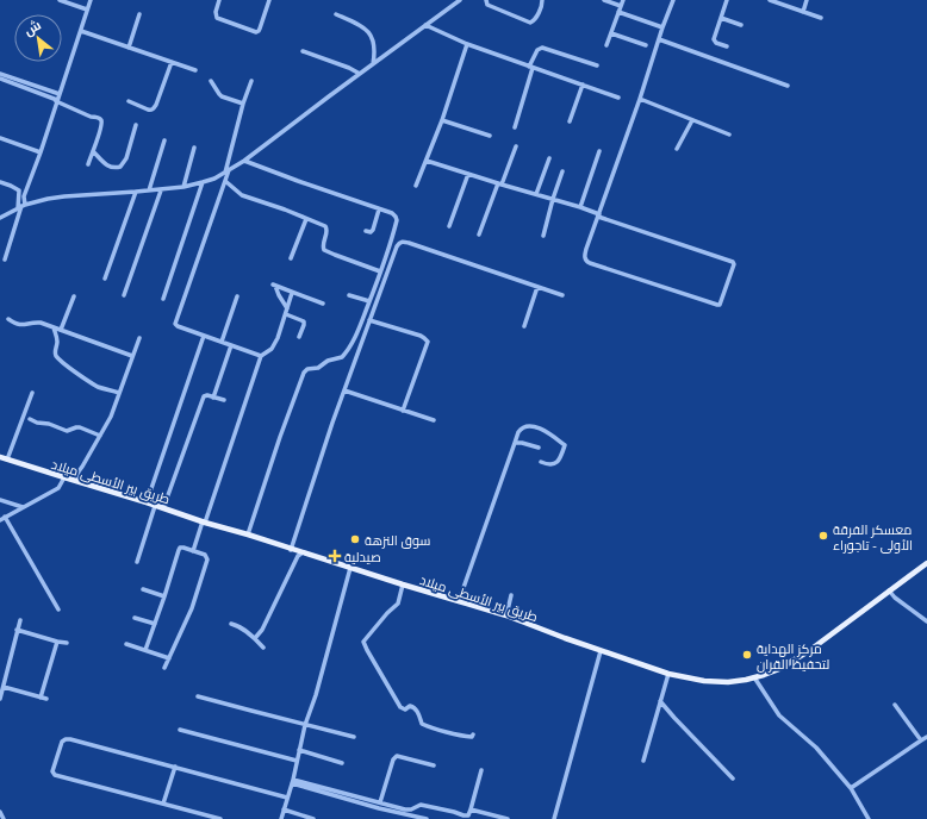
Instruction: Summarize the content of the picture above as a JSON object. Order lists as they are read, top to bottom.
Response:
{
  "streets": {
    "main road": ["طريق بير الأسطى ميلاد"]
  },
  "places": {
    "other": ["معسكر الفرقة الأولى - تاجوراء", "سوق النزهة", "مركز الهداية لتحفيظ القران"],
    "health": ["صيدلية"]
  },
  "north": "top left"
}
